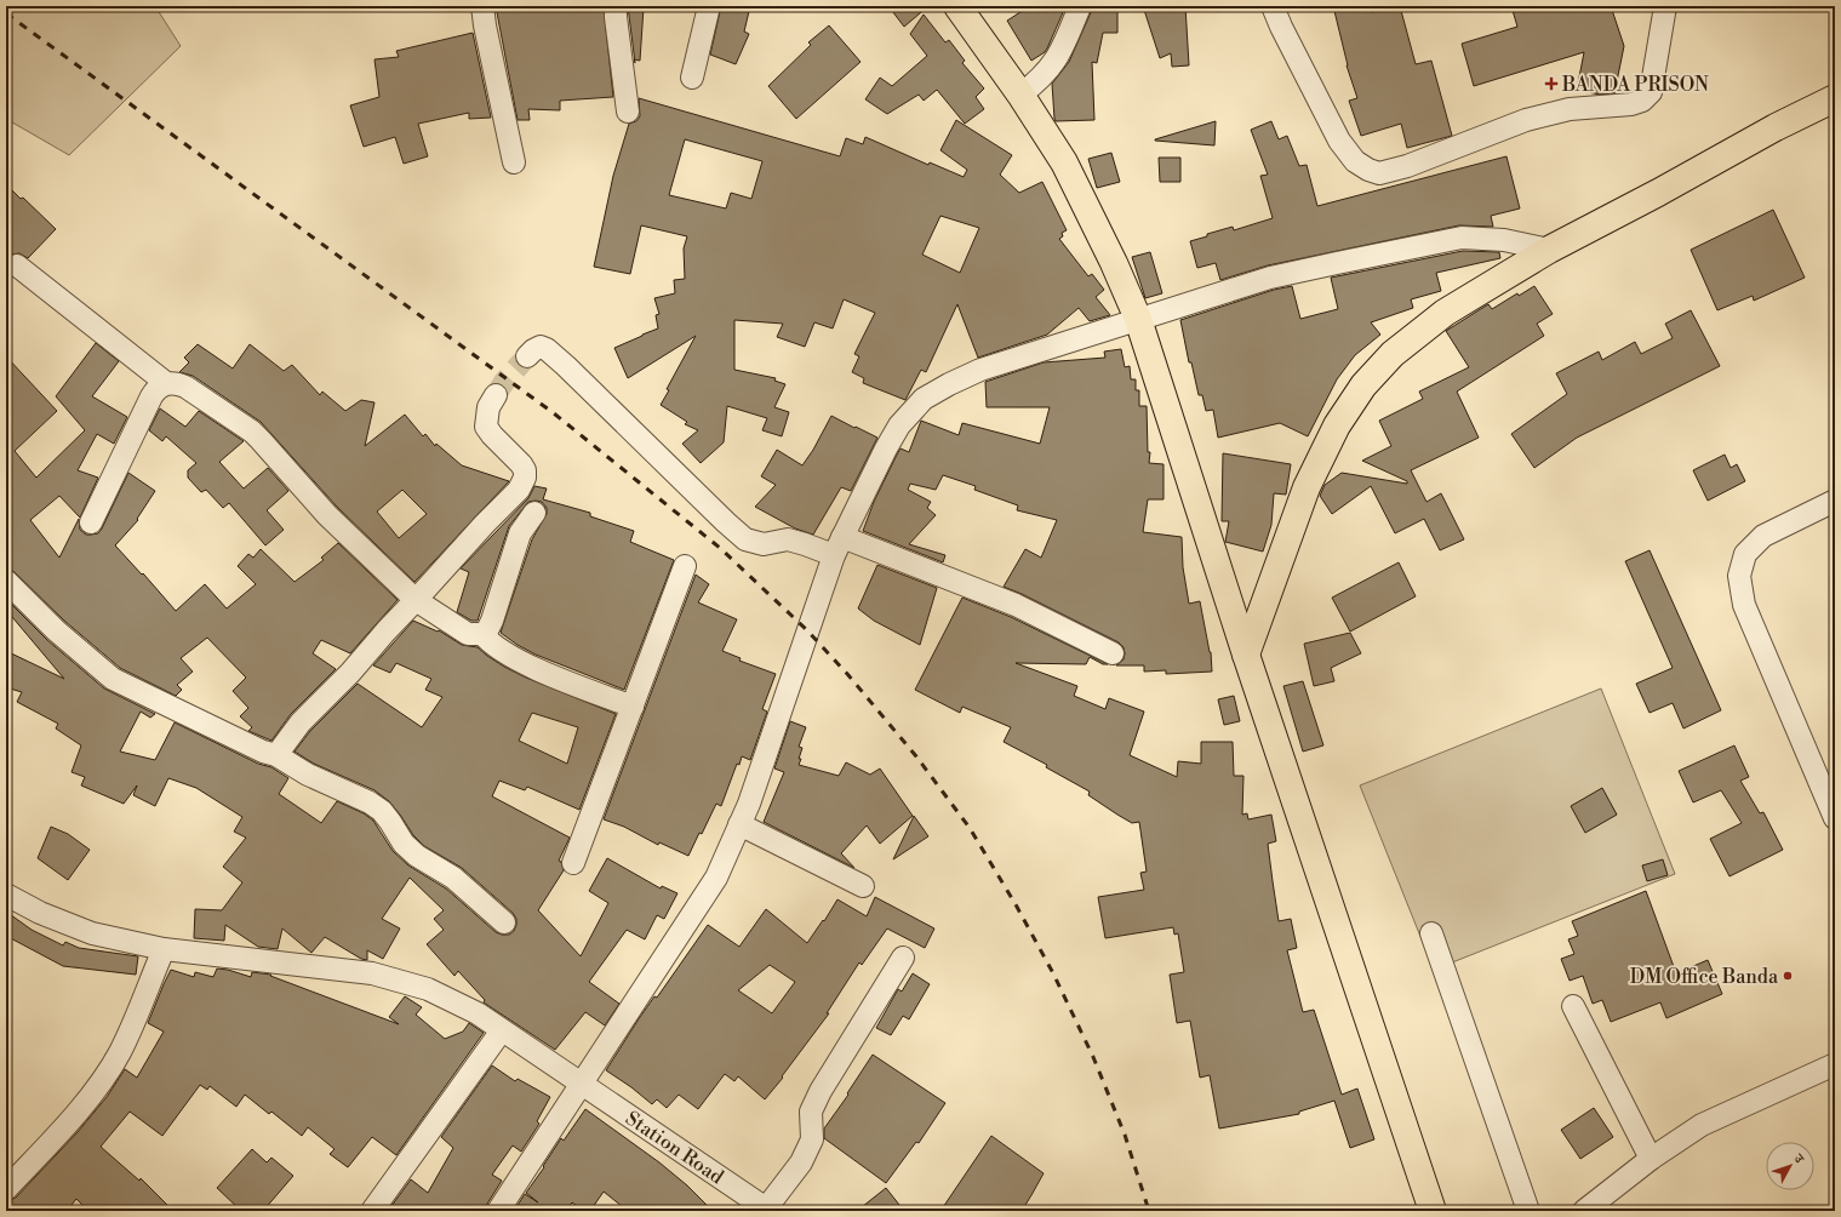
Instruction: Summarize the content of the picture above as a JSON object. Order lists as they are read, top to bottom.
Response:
{
  "streets": {
    "street": ["Station Road"]
  },
  "places": {
    "health": ["BANDA PRISON"],
    "other": ["DM Office Banda"]
  },
  "north": "top right"
}
